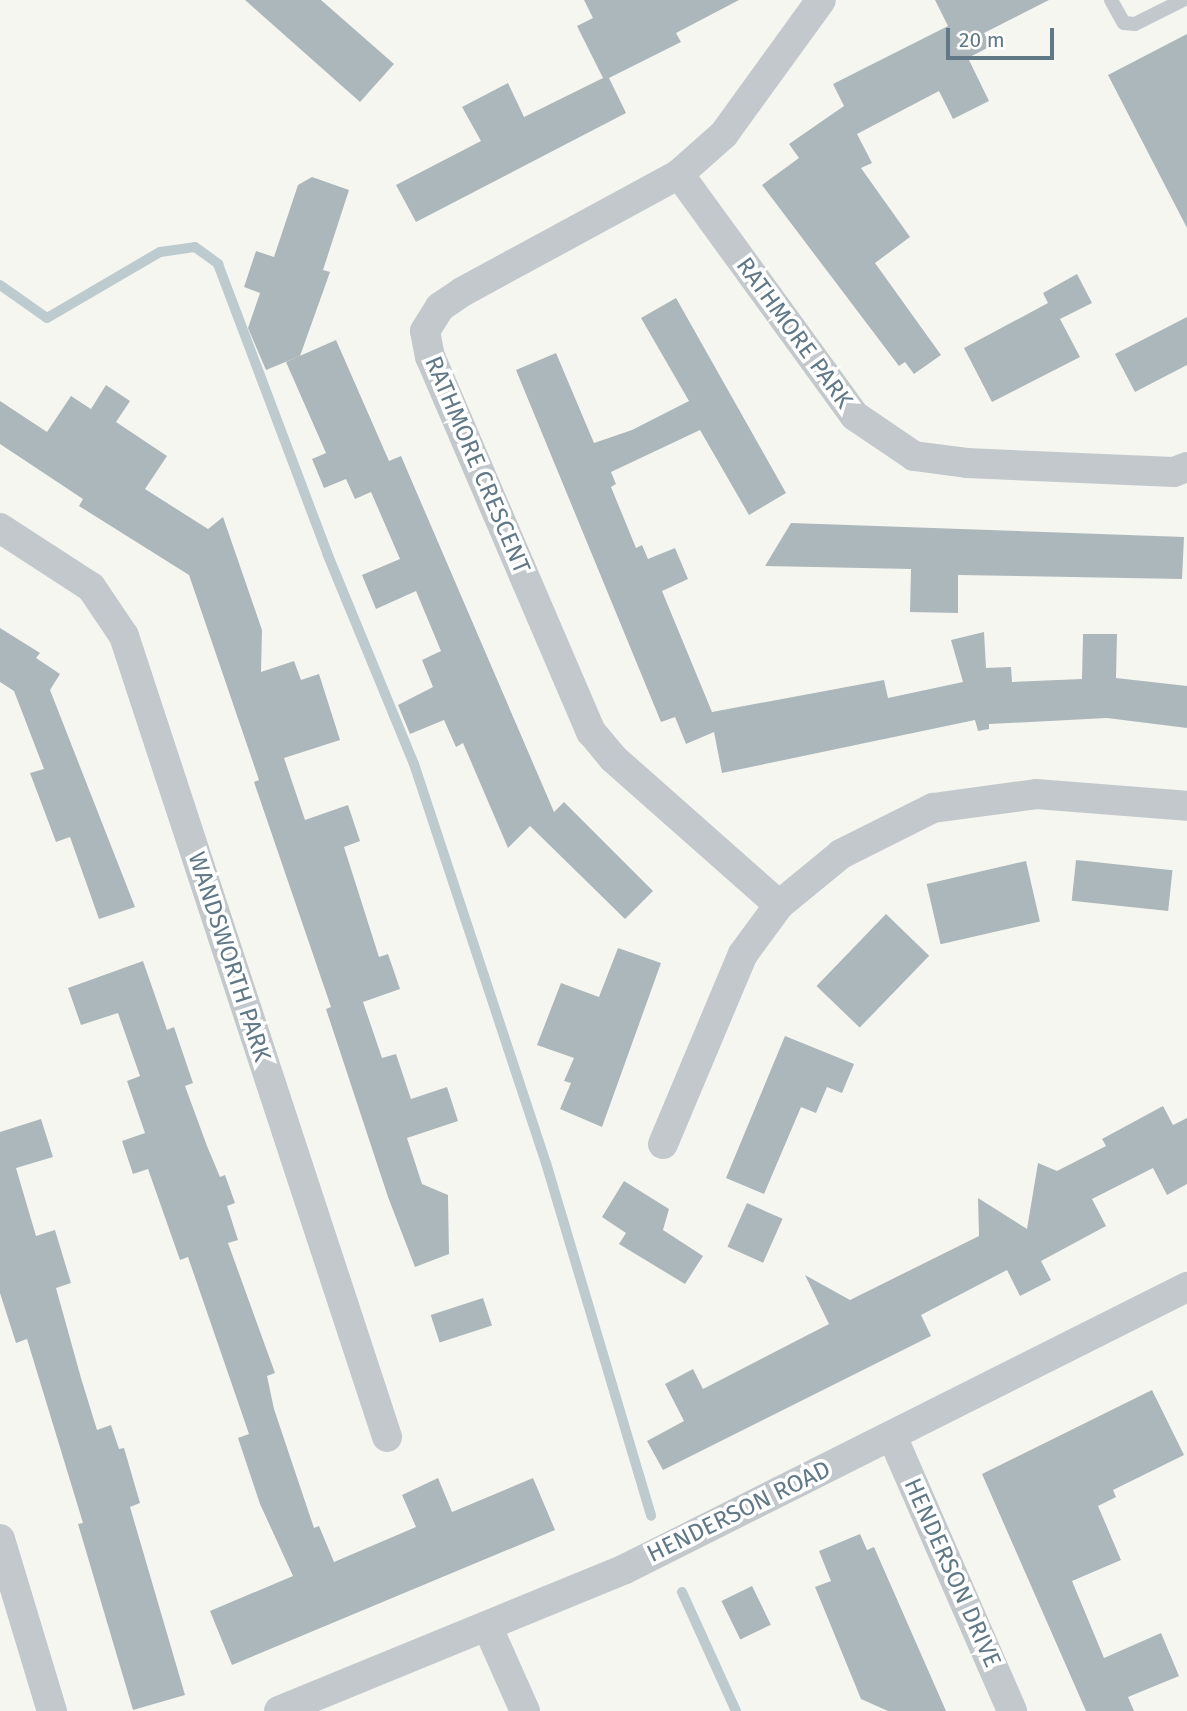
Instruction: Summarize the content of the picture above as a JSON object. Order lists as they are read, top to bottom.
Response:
{
  "streets": {
    "street": [
      "RATHMORE PARK",
      "RATHMORE CRESCENT",
      "WANDSWORTH PARK",
      "HENDERSON ROAD",
      "HENDERSON DRIVE"
    ]
  },
  "crossings": [
    ["RATHMORE PARK", "RATHMORE CRESCENT"],
    ["HENDERSON ROAD", "HENDERSON DRIVE"]
  ],
  "scale_bar": "20 m"
}
